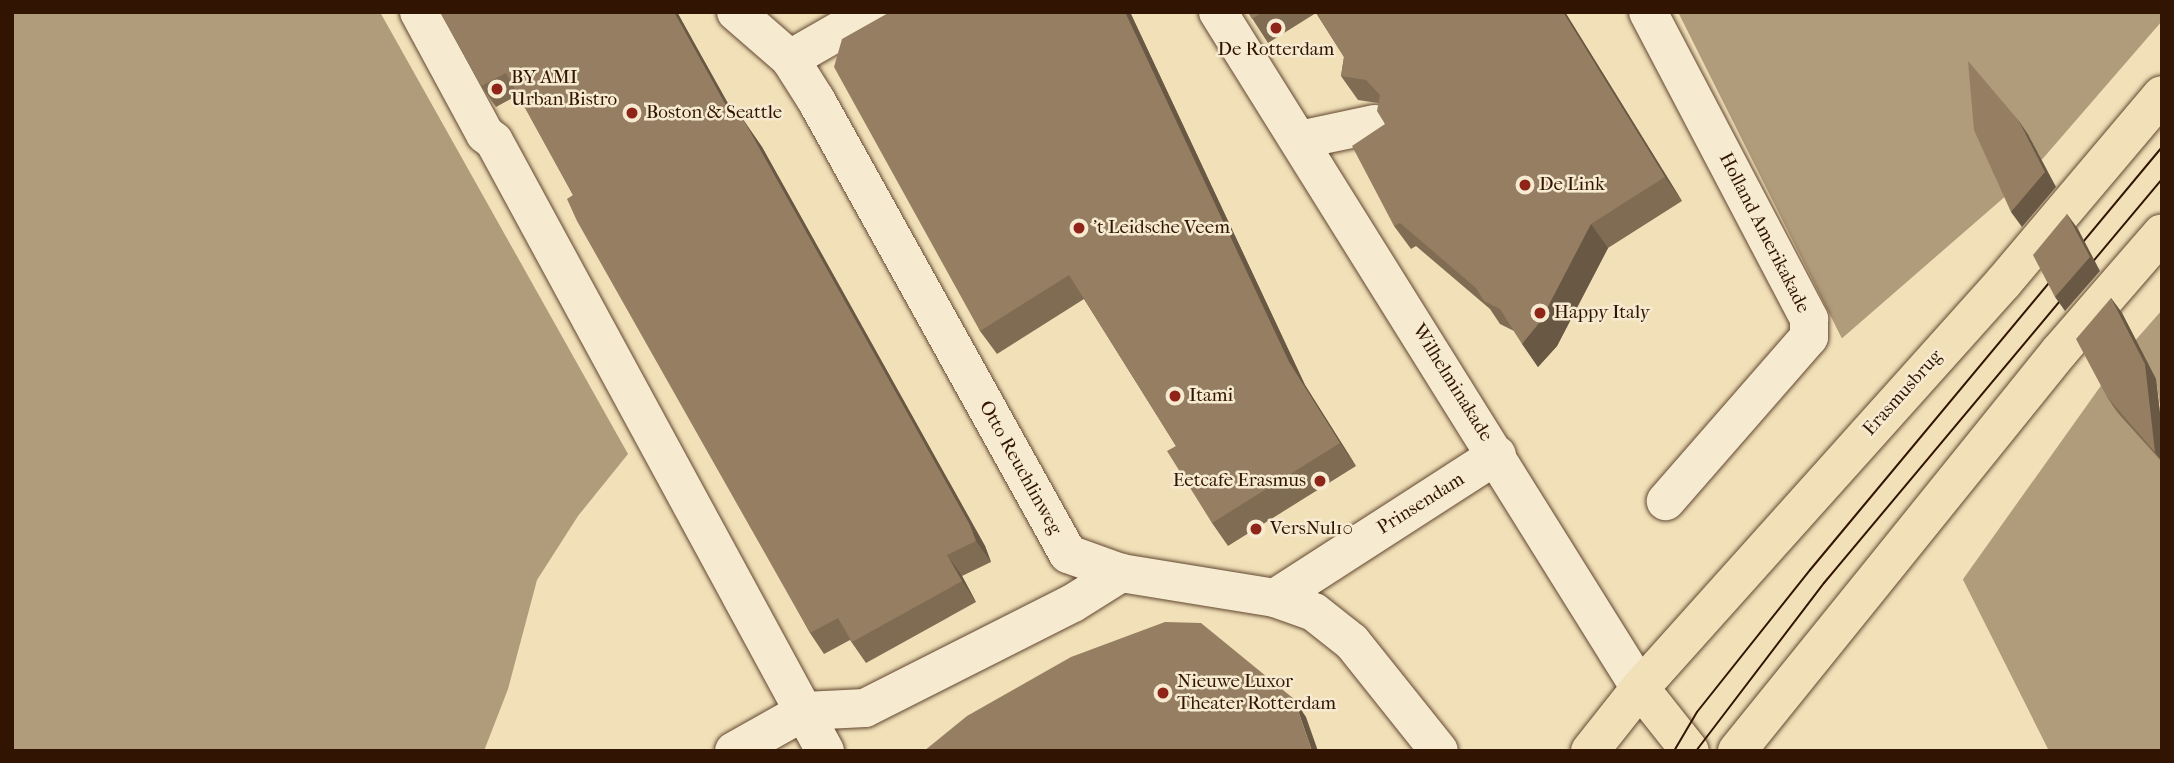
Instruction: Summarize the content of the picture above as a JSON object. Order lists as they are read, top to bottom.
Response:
{
  "streets": {
    "main road": ["Wilhelminakade", "Erasmusbrug"],
    "street": ["Holland Amerikakade", "Otto Reuchlinweg", "Prinsendam"]
  },
  "crossings": [
    ["Wilhelminakade", "Erasmusbrug"],
    ["Wilhelminakade", "Prinsendam"],
    ["Otto Reuchlinweg", "Prinsendam"]
  ],
  "places": [
    "De Rotterdam",
    "BY AMI Urban Bistro",
    "Boston & Seattle",
    "De Link",
    "'t Leidsche Veem",
    "Happy Italy",
    "Itami",
    "Eetcafe Erasmus",
    "VersNul10",
    "Nieuwe Luxor Theater Rotterdam"
  ]
}
